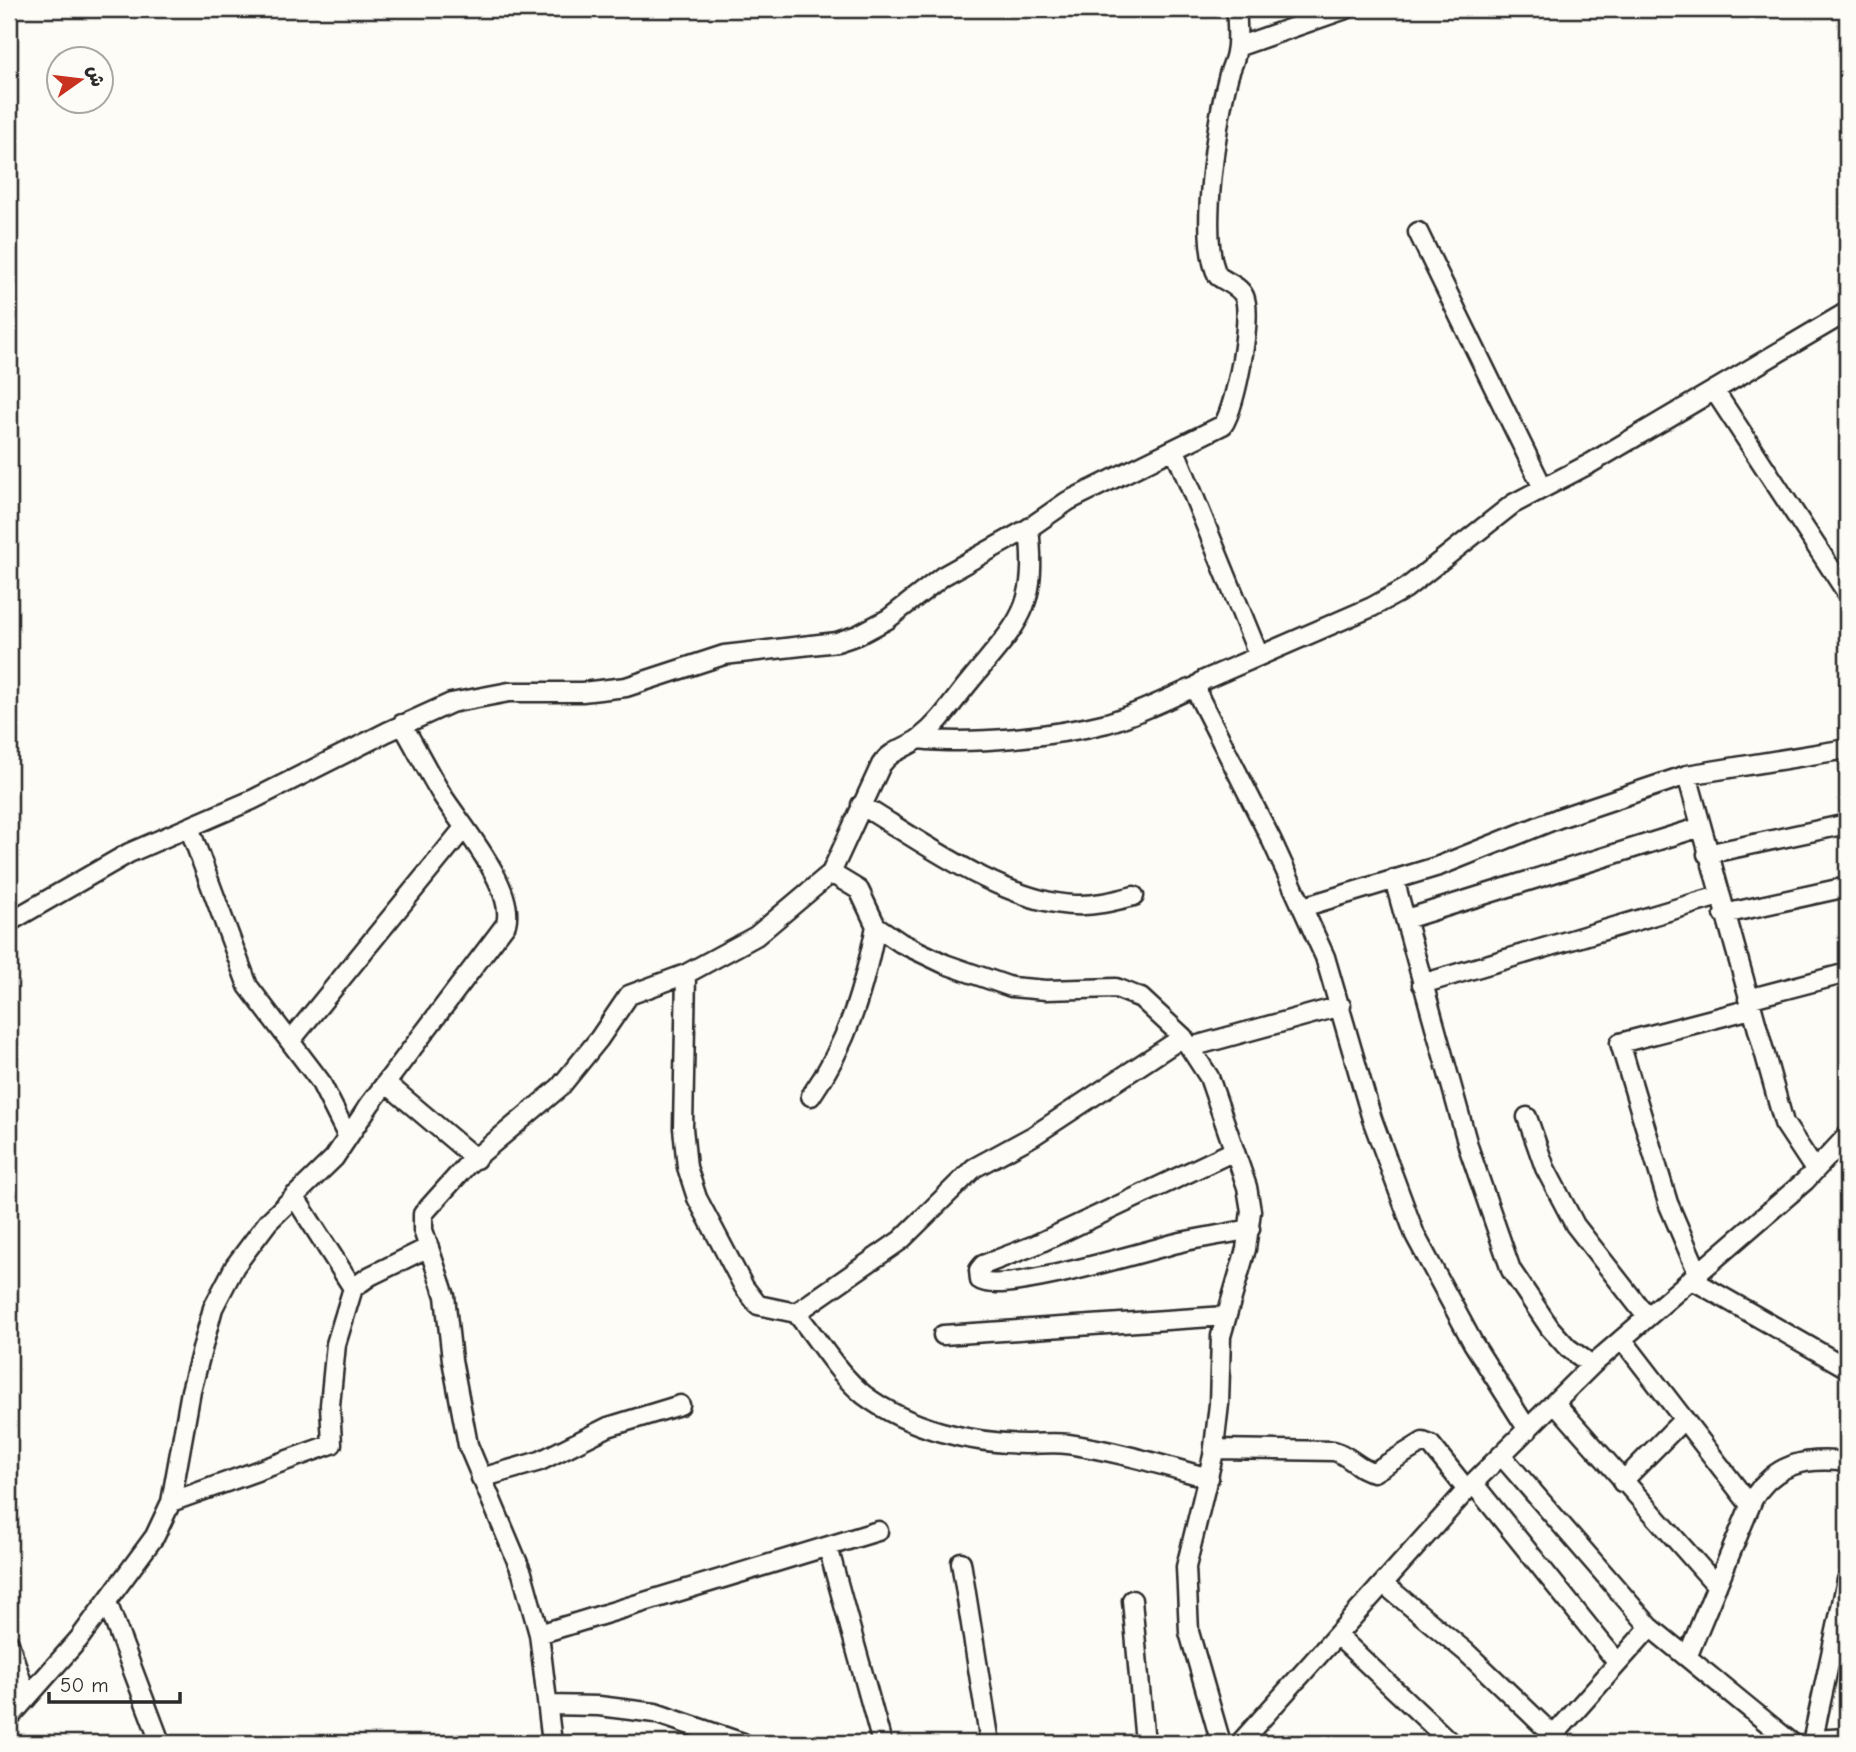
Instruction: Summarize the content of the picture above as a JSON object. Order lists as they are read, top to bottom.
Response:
{
  "scale_bar": "50 m",
  "north": "right"
}
